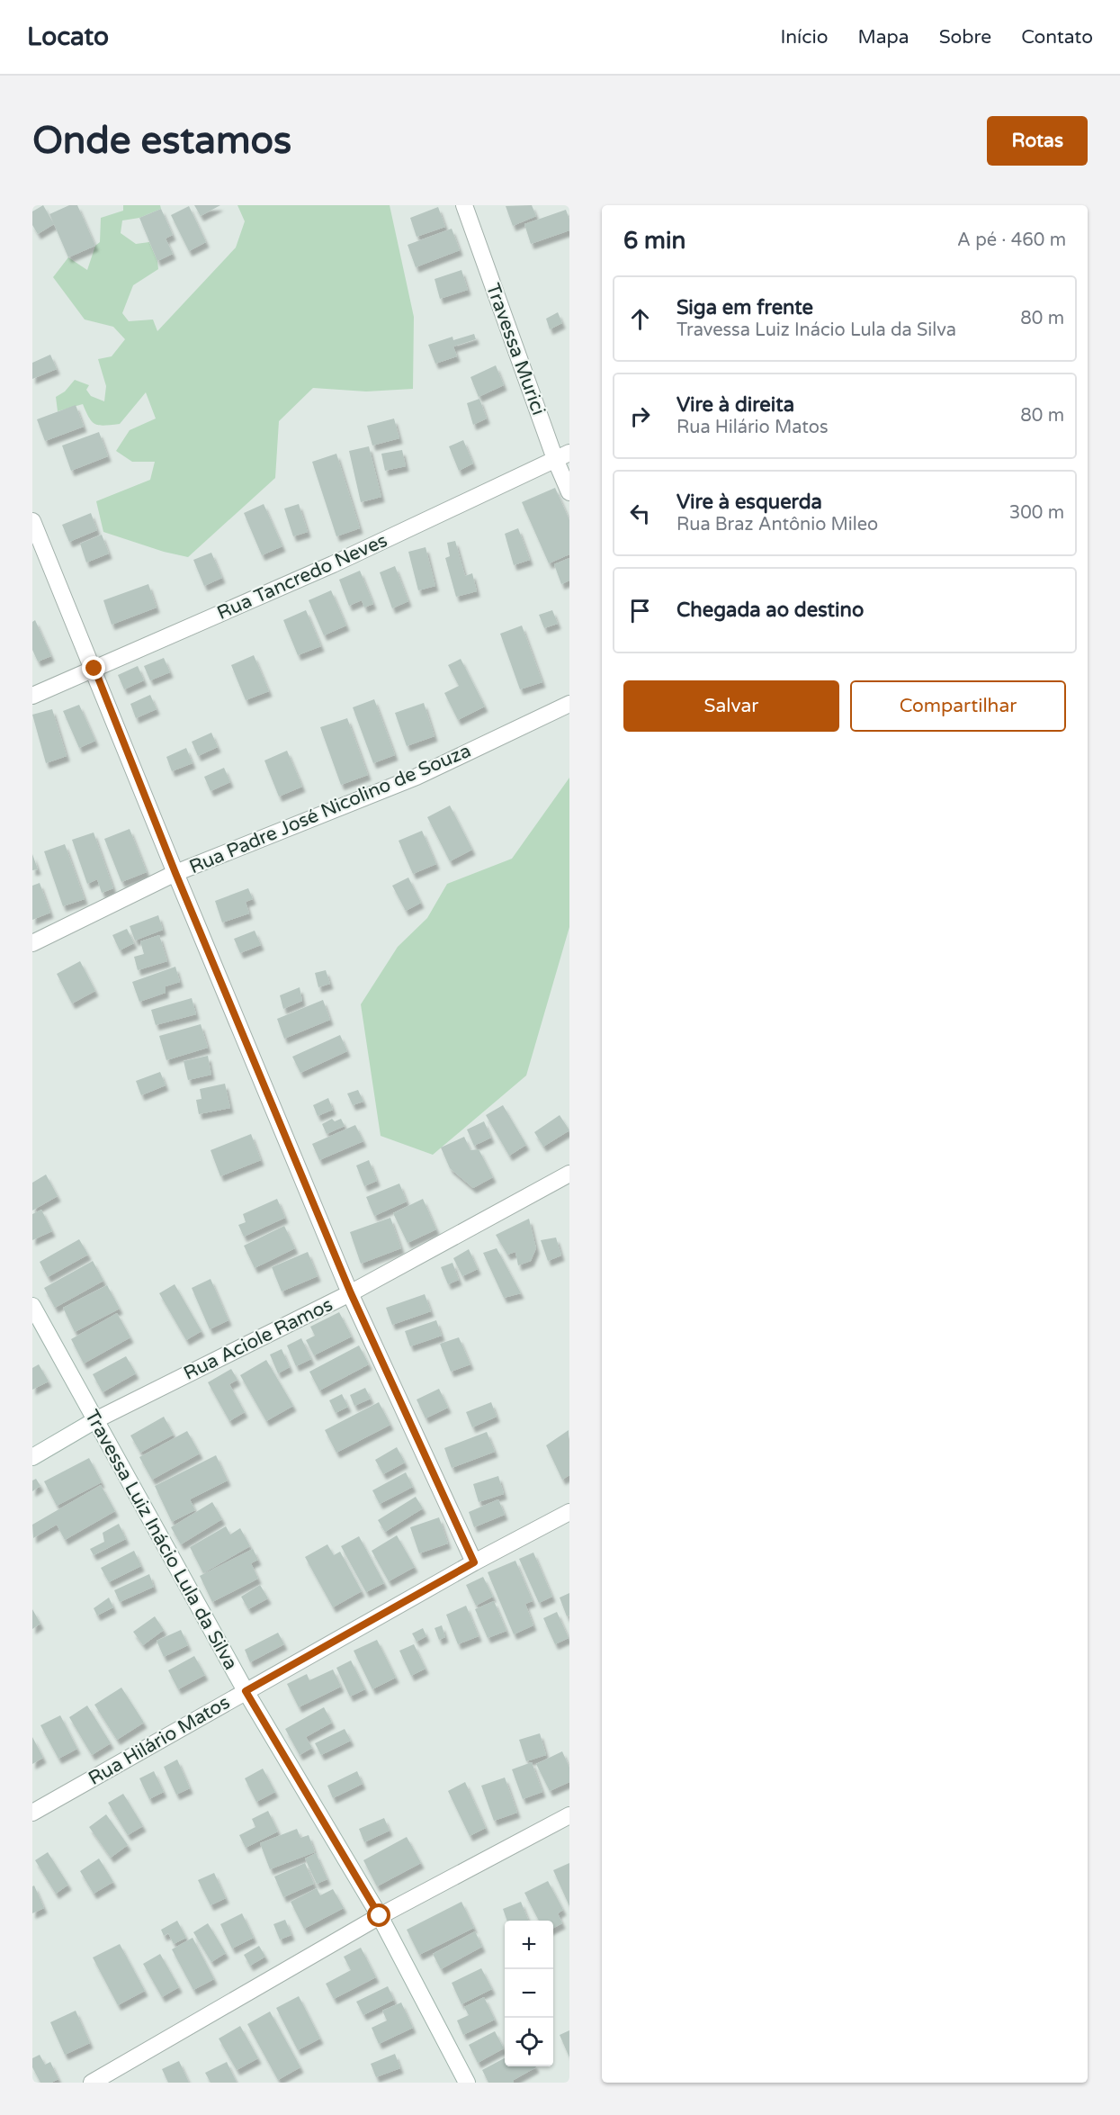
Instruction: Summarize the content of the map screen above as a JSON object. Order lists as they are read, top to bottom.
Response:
{
  "streets": {
    "street": [
      "Travessa Murici",
      "Rua Tancredo Neves",
      "Rua Padre José Nicolino de Souza",
      "Rua Aciole Ramos",
      "Travessa Luiz Inácio Lula da Silva",
      "Rua Hilário Matos"
    ]
  },
  "crossings": [
    ["Travessa Murici", "Rua Tancredo Neves"],
    ["Rua Aciole Ramos", "Travessa Luiz Inácio Lula da Silva"],
    ["Travessa Luiz Inácio Lula da Silva", "Rua Hilário Matos"]
  ],
  "page": {
    "header": "Locato",
    "nav": [
      "Início",
      "Mapa",
      "Sobre",
      "Contato"
    ],
    "buttons": [
      "Rotas",
      ["Salvar", "Compartilhar"]
    ],
    "title": "Onde estamos",
    "heading": ["6 min", "A pé · 460 m"],
    "list": [
      ["Siga em frente", "Travessa Luiz Inácio Lula da Silva", "80 m"],
      ["Vire à direita", "Rua Hilário Matos", "80 m"],
      ["Vire à esquerda", "Rua Braz Antônio Mileo", "300 m"],
      "Chegada ao destino"
    ],
    "map_buttons": ["+", "−"]
  }
}
